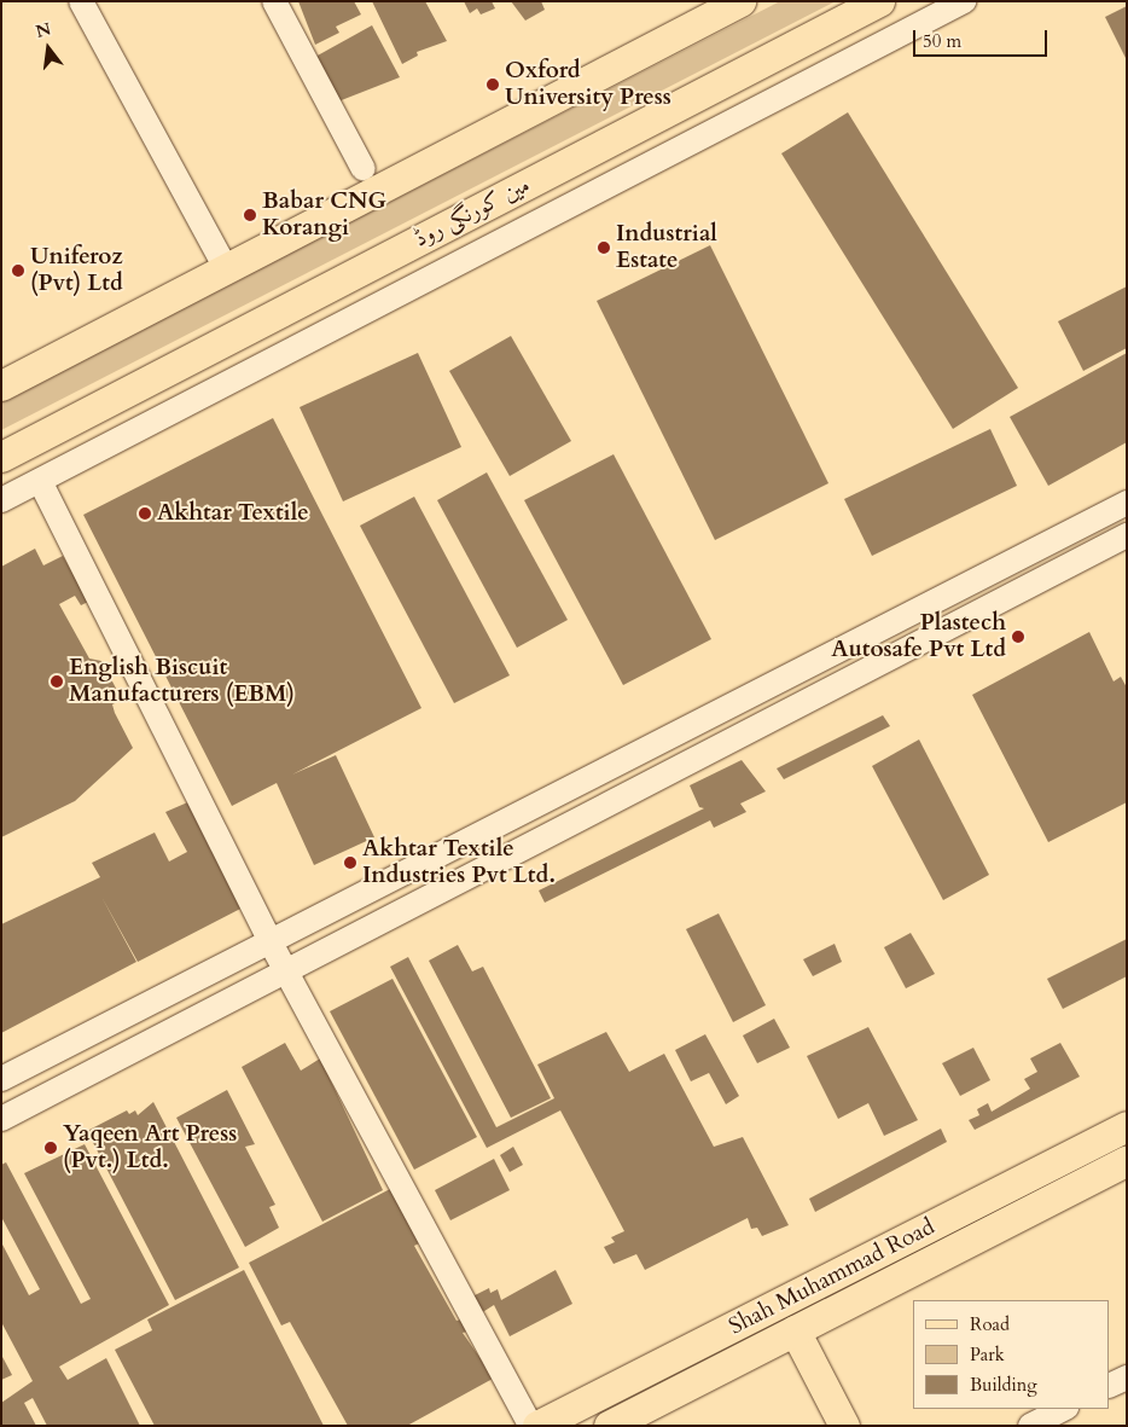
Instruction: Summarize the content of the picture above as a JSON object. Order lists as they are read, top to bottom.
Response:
{
  "streets": {
    "main road": ["مین کورنگی روڈ", "Shah Muhammad Road"]
  },
  "places": [
    "Oxford University Press",
    "Babar CNG Korangi",
    "Industrial Estate",
    "Uniferoz (Pvt) Ltd",
    "Akhtar Textile",
    "Plastech Autosafe Pvt Ltd",
    "English Biscuit Manufacturers (EBM)",
    "Akhtar Textile Industries Pvt Ltd.",
    "Yaqeen Art Press (Pvt.) Ltd."
  ],
  "legend": ["Road", "Park", "Building"],
  "scale_bar": "50 m",
  "north": "top"
}
